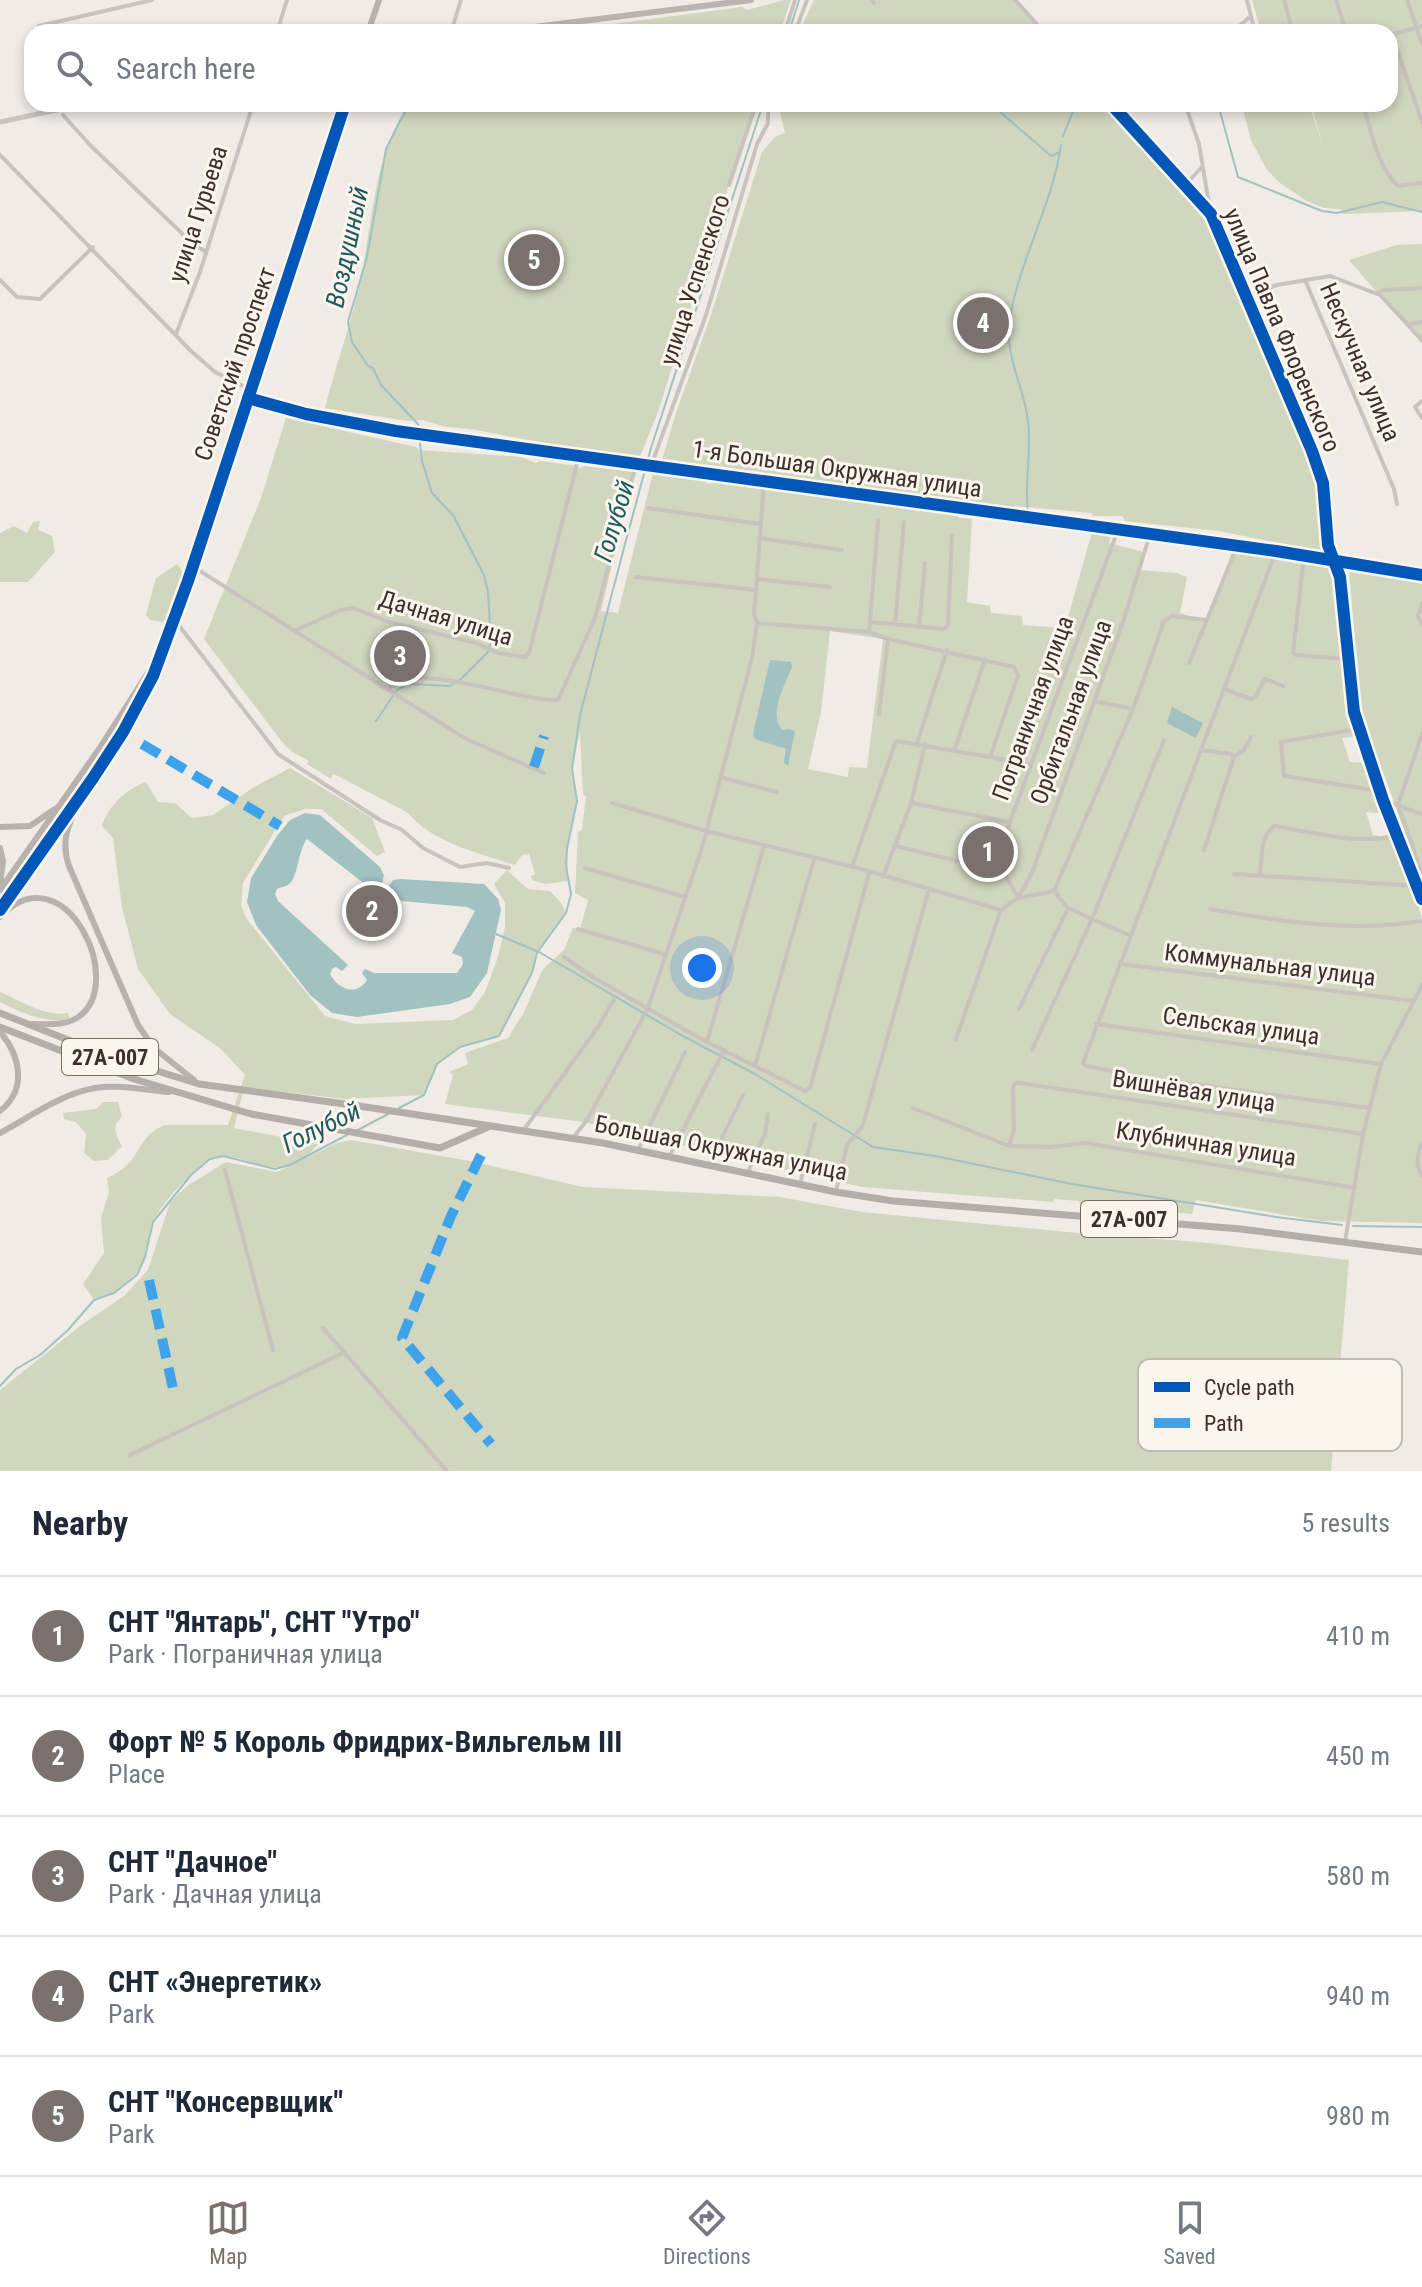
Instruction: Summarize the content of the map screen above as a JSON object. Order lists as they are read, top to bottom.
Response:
{
  "streets": {
    "highway": ["27А-007", "Большая Окружная улица"],
    "main road": ["Советский проспект"],
    "street": [
      "улица Гурьева",
      "улица Успенского",
      "улица Павла Флоренского",
      "Нескучная улица",
      "1-я Большая Окружная улица",
      "Дачная улица",
      "Пограничная улица",
      "Орбитальная улица",
      "Коммунальная улица",
      "Сельская улица",
      "Вишнёвая улица",
      "Клубничная улица"
    ]
  },
  "crossings": [
    ["улица Успенского", "1-я Большая Окружная улица"],
    ["улица Павла Флоренского", "1-я Большая Окружная улица"],
    ["Советский проспект", "1-я Большая Окружная улица"],
    ["1-я Большая Окружная улица", "Дачная улица"],
    ["1-я Большая Окружная улица", "Пограничная улица"],
    ["1-я Большая Окружная улица", "Орбитальная улица"],
    ["Пограничная улица", "Орбитальная улица"],
    ["27А-007", "Большая Окружная улица"],
    ["Вишнёвая улица", "Клубничная улица"]
  ],
  "water": ["Воздушный", "Голубой"],
  "legend": ["Cycle path", "Path"],
  "page": {
    "search": "Search here",
    "pins": [
      "5",
      "4",
      "3",
      "1",
      "2"
    ],
    "heading": ["Nearby", "5 results"],
    "list": [
      {
        "mark": "1",
        "name": "СНТ \"Янтарь\", СНТ \"Утро\"",
        "note": "Park · Пограничная улица",
        "value": "410 m"
      },
      {
        "mark": "2",
        "name": "Форт № 5 Король Фридрих-Вильгельм III",
        "note": "Place",
        "value": "450 m"
      },
      {
        "mark": "3",
        "name": "СНТ \"Дачное\"",
        "note": "Park · Дачная улица",
        "value": "580 m"
      },
      {
        "mark": "4",
        "name": "СНТ «Энергетик»",
        "note": "Park",
        "value": "940 m"
      },
      {
        "mark": "5",
        "name": "СНТ \"Консервщик\"",
        "note": "Park",
        "value": "980 m"
      }
    ],
    "nav": ["Map", "Directions", "Saved"]
  }
}
